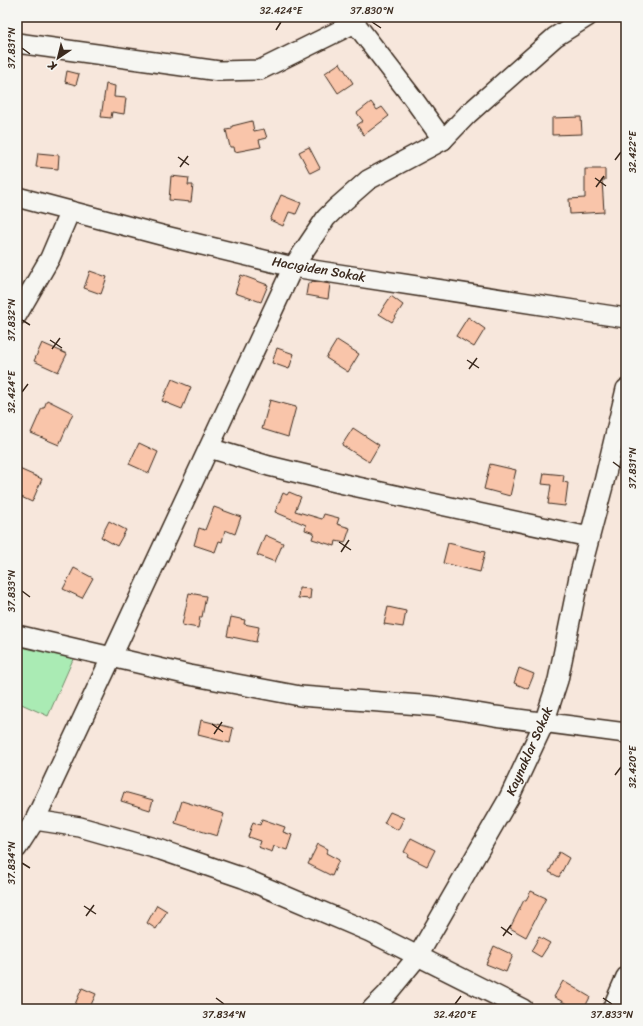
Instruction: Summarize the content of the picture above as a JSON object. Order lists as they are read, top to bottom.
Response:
{
  "streets": {
    "street": ["Hacıgiden Sokak", "Kaynaklar Sokak"]
  },
  "north": "bottom left",
  "coordinates": [
    "32.424°E",
    "37.830°N",
    "37.831°N",
    "32.422°E",
    "37.832°N",
    "37.833°N",
    "32.420°E",
    "37.834°N"
  ]
}
